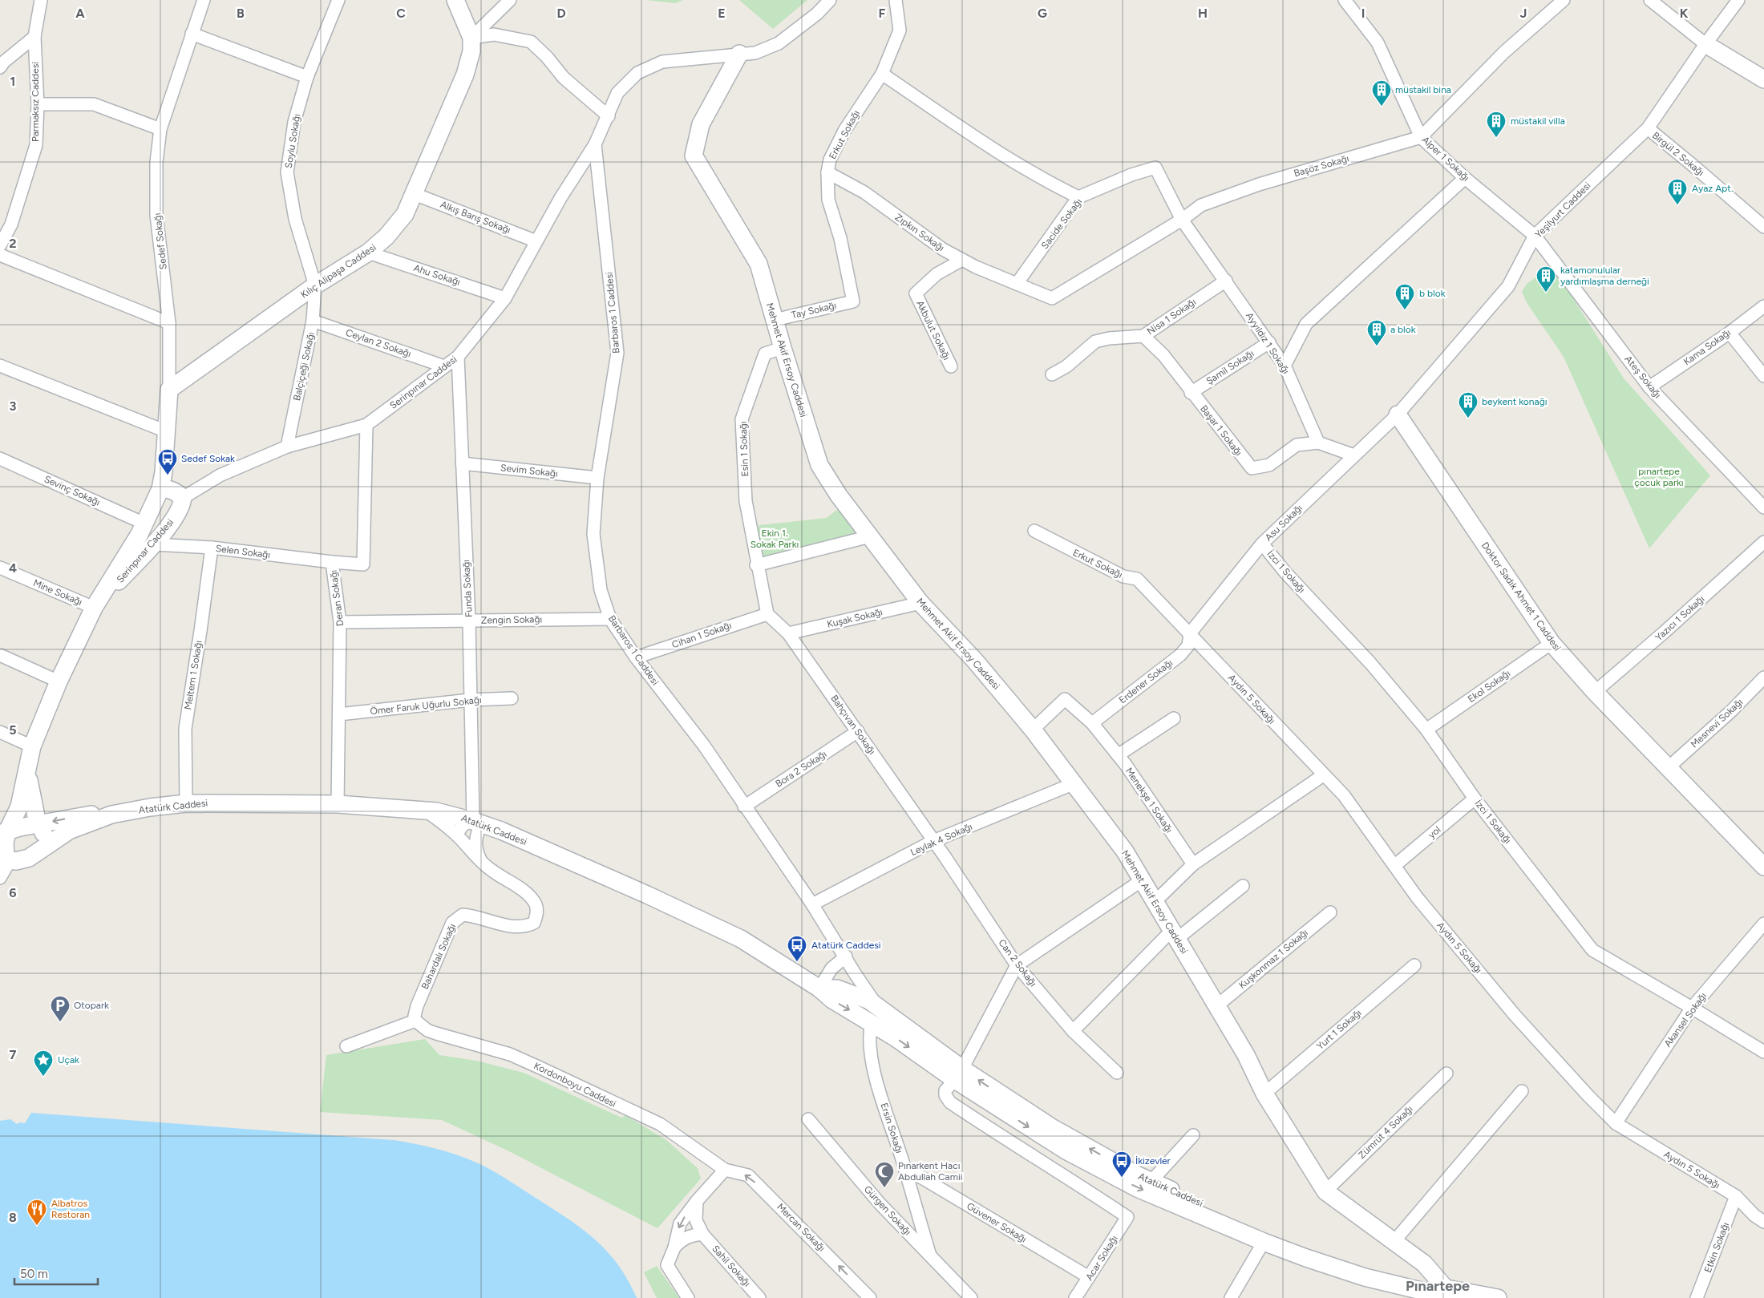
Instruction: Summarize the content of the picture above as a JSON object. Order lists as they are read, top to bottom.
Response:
{
  "streets": {
    "street": [
      "Parmaksız Caddesi",
      "Erkut Sokağı",
      "Soylu Sokağı",
      "Birgül 2 Sokağı",
      "Alper 1 Sokağı",
      "Başöz Sokağı",
      "Yeşilyurt Caddesi",
      "Alkış Barış Sokağı",
      "Sacide Sokağı",
      "Zıpkın Sokağı",
      "Sedef Sokağı",
      "Kılıç Alipaşa Caddesi",
      "Ahu Sokağı",
      "Tay Sokağı",
      "Barbaros 1 Caddesi",
      "Nisa 1 Sokağı",
      "Akbulut Sokağı",
      "Ceylan 2 Sokağı",
      "Ayyıldız 1 Sokağı",
      "Kama Sokağı",
      "Mehmet Akif Ersoy Caddesi",
      "Balçiçeği Sokağı",
      "Şamil Sokağı",
      "Ateş Sokağı",
      "Serinpınar Caddesi",
      "Başar 1 Sokağı",
      "Esin 1 Sokağı",
      "Sevim Sokağı",
      "Sevinç Sokağı",
      "Asu Sokağı",
      "Selen Sokağı",
      "İzci 1 Sokağı",
      "Funda Sokağı",
      "Mine Sokağı",
      "Doktor Sadık Ahmet 1 Caddesi",
      "Deran Sokağı",
      "Kuşak Sokağı",
      "Yazıcı 1 Sokağı",
      "Zengin Sokağı",
      "Cihan 1 Sokağı",
      "Meltem 1 Sokağı",
      "Erdener Sokağı",
      "Ekol Sokağı",
      "Aydın 5 Sokağı",
      "Ömer Faruk Uğurlu Sokağı",
      "Mesnevi Sokağı",
      "Bahçıvan Sokağı",
      "Bora 2 Sokağı",
      "Menekşe 1 Sokağı",
      "Atatürk Caddesi",
      "yol",
      "Leylak 4 Sokağı",
      "Bahardalı Sokağı",
      "Kuşkonmaz 1 Sokağı",
      "Can 2 Sokağı",
      "Akansel Sokağı",
      "Yurt 1 Sokağı",
      "Kordonboyu Caddesi",
      "Ersin Sokağı",
      "Zümrüt 4 Sokağı",
      "Gürgen Sokağı",
      "Güvener Sokağı",
      "Mercan Sokağı",
      "Etkin Sokağı",
      "Acar Sokağı",
      "Sahil Sokağı"
    ]
  },
  "crossings": [
    ["Erkut Sokağı", "Zıpkın Sokağı"],
    ["Erkut Sokağı", "Tay Sokağı"],
    ["Erkut Sokağı", "Asu Sokağı"],
    ["Erkut Sokağı", "Erdener Sokağı"],
    ["Erkut Sokağı", "Aydın 5 Sokağı"],
    ["Soylu Sokağı", "Kılıç Alipaşa Caddesi"],
    ["Soylu Sokağı", "Balçiçeği Sokağı"],
    ["Birgül 2 Sokağı", "Yeşilyurt Caddesi"],
    ["Alper 1 Sokağı", "Başöz Sokağı"],
    ["Alper 1 Sokağı", "Yeşilyurt Caddesi"],
    ["Alper 1 Sokağı", "Ateş Sokağı"],
    ["Başöz Sokağı", "Sacide Sokağı"],
    ["Başöz Sokağı", "Zıpkın Sokağı"],
    ["Başöz Sokağı", "Ayyıldız 1 Sokağı"],
    ["Yeşilyurt Caddesi", "Ateş Sokağı"],
    ["Yeşilyurt Caddesi", "Asu Sokağı"],
    ["Yeşilyurt Caddesi", "Doktor Sadık Ahmet 1 Caddesi"],
    ["Alkış Barış Sokağı", "Kılıç Alipaşa Caddesi"],
    ["Alkış Barış Sokağı", "Serinpınar Caddesi"],
    ["Sacide Sokağı", "Zıpkın Sokağı"],
    ["Sacide Sokağı", "Ayyıldız 1 Sokağı"],
    ["Zıpkın Sokağı", "Akbulut Sokağı"],
    ["Sedef Sokağı", "Kılıç Alipaşa Caddesi"],
    ["Sedef Sokağı", "Serinpınar Caddesi"],
    ["Kılıç Alipaşa Caddesi", "Ahu Sokağı"],
    ["Kılıç Alipaşa Caddesi", "Balçiçeği Sokağı"],
    ["Ahu Sokağı", "Serinpınar Caddesi"],
    ["Tay Sokağı", "Mehmet Akif Ersoy Caddesi"],
    ["Barbaros 1 Caddesi", "Serinpınar Caddesi"],
    ["Barbaros 1 Caddesi", "Sevim Sokağı"],
    ["Barbaros 1 Caddesi", "Zengin Sokağı"],
    ["Barbaros 1 Caddesi", "Cihan 1 Sokağı"],
    ["Barbaros 1 Caddesi", "Bora 2 Sokağı"],
    ["Barbaros 1 Caddesi", "Atatürk Caddesi"],
    ["Barbaros 1 Caddesi", "Leylak 4 Sokağı"],
    ["Nisa 1 Sokağı", "Ayyıldız 1 Sokağı"],
    ["Nisa 1 Sokağı", "Başar 1 Sokağı"],
    ["Ceylan 2 Sokağı", "Balçiçeği Sokağı"],
    ["Ceylan 2 Sokağı", "Serinpınar Caddesi"],
    ["Ayyıldız 1 Sokağı", "Şamil Sokağı"],
    ["Ayyıldız 1 Sokağı", "Başar 1 Sokağı"],
    ["Kama Sokağı", "Ateş Sokağı"],
    ["Mehmet Akif Ersoy Caddesi", "Serinpınar Caddesi"],
    ["Mehmet Akif Ersoy Caddesi", "Esin 1 Sokağı"],
    ["Mehmet Akif Ersoy Caddesi", "Kuşak Sokağı"],
    ["Mehmet Akif Ersoy Caddesi", "Menekşe 1 Sokağı"],
    ["Mehmet Akif Ersoy Caddesi", "Atatürk Caddesi"],
    ["Mehmet Akif Ersoy Caddesi", "Leylak 4 Sokağı"],
    ["Mehmet Akif Ersoy Caddesi", "Kuşkonmaz 1 Sokağı"],
    ["Mehmet Akif Ersoy Caddesi", "Yurt 1 Sokağı"],
    ["Mehmet Akif Ersoy Caddesi", "Zümrüt 4 Sokağı"],
    ["Balçiçeği Sokağı", "Serinpınar Caddesi"],
    ["Şamil Sokağı", "Başar 1 Sokağı"],
    ["Serinpınar Caddesi", "Sevinç Sokağı"],
    ["Serinpınar Caddesi", "Selen Sokağı"],
    ["Serinpınar Caddesi", "Funda Sokağı"],
    ["Serinpınar Caddesi", "Mine Sokağı"],
    ["Serinpınar Caddesi", "Deran Sokağı"],
    ["Esin 1 Sokağı", "Cihan 1 Sokağı"],
    ["Esin 1 Sokağı", "Bahçıvan Sokağı"],
    ["Sevim Sokağı", "Funda Sokağı"],
    ["Asu Sokağı", "İzci 1 Sokağı"],
    ["Asu Sokağı", "Erdener Sokağı"],
    ["Asu Sokağı", "Aydın 5 Sokağı"],
    ["Selen Sokağı", "Deran Sokağı"],
    ["Selen Sokağı", "Meltem 1 Sokağı"],
    ["İzci 1 Sokağı", "Ekol Sokağı"],
    ["İzci 1 Sokağı", "yol"],
    ["İzci 1 Sokağı", "Akansel Sokağı"],
    ["Funda Sokağı", "Zengin Sokağı"],
    ["Funda Sokağı", "Ömer Faruk Uğurlu Sokağı"],
    ["Funda Sokağı", "Atatürk Caddesi"],
    ["Doktor Sadık Ahmet 1 Caddesi", "Yazıcı 1 Sokağı"],
    ["Doktor Sadık Ahmet 1 Caddesi", "Ekol Sokağı"],
    ["Doktor Sadık Ahmet 1 Caddesi", "Mesnevi Sokağı"],
    ["Deran Sokağı", "Zengin Sokağı"],
    ["Deran Sokağı", "Ömer Faruk Uğurlu Sokağı"],
    ["Deran Sokağı", "Atatürk Caddesi"],
    ["Kuşak Sokağı", "Bahçıvan Sokağı"],
    ["Cihan 1 Sokağı", "Bahçıvan Sokağı"],
    ["Meltem 1 Sokağı", "Atatürk Caddesi"],
    ["Erdener Sokağı", "Aydın 5 Sokağı"],
    ["Erdener Sokağı", "Menekşe 1 Sokağı"],
    ["Aydın 5 Sokağı", "yol"],
    ["Aydın 5 Sokağı", "Akansel Sokağı"],
    ["Aydın 5 Sokağı", "Etkin Sokağı"],
    ["Bahçıvan Sokağı", "Bora 2 Sokağı"],
    ["Bahçıvan Sokağı", "Leylak 4 Sokağı"],
    ["Bahçıvan Sokağı", "Can 2 Sokağı"],
    ["Atatürk Caddesi", "Ersin Sokağı"],
    ["Atatürk Caddesi", "Acar Sokağı"],
    ["Leylak 4 Sokağı", "Can 2 Sokağı"],
    ["Bahardalı Sokağı", "Kordonboyu Caddesi"],
    ["Kordonboyu Caddesi", "Mercan Sokağı"],
    ["Ersin Sokağı", "Gürgen Sokağı"],
    ["Ersin Sokağı", "Güvener Sokağı"],
    ["Güvener Sokağı", "Acar Sokağı"]
  ],
  "one_way": ["Mercan Sokağı"],
  "districts": ["Pınartepe"],
  "parks": ["pınartepe çocuk parkı", "Ekin 1. Sokak Parkı"],
  "places": {
    "building": [
      "müstakil bina",
      "müstakil villa",
      "Ayaz Apt.",
      "katamonulular yardımlaşma derneği",
      "b blok",
      "a blok",
      "beykent konağı"
    ],
    "bus stop": ["Sedef Sokak", "Atatürk Caddesi", "İkizevler"],
    "parking": ["Otopark"],
    "place": ["Uçak"],
    "mosque": ["Pınarkent Hacı Abdullah Camii"],
    "restaurant": ["Albatros Restoran"]
  },
  "scale_bar": "50 m",
  "grid": {
    "columns": [
      "A",
      "B",
      "C",
      "D",
      "E",
      "F",
      "G",
      "H",
      "I",
      "J",
      "K"
    ],
    "rows": [
      "1",
      "2",
      "3",
      "4",
      "5",
      "6",
      "7",
      "8"
    ]
  }
}
